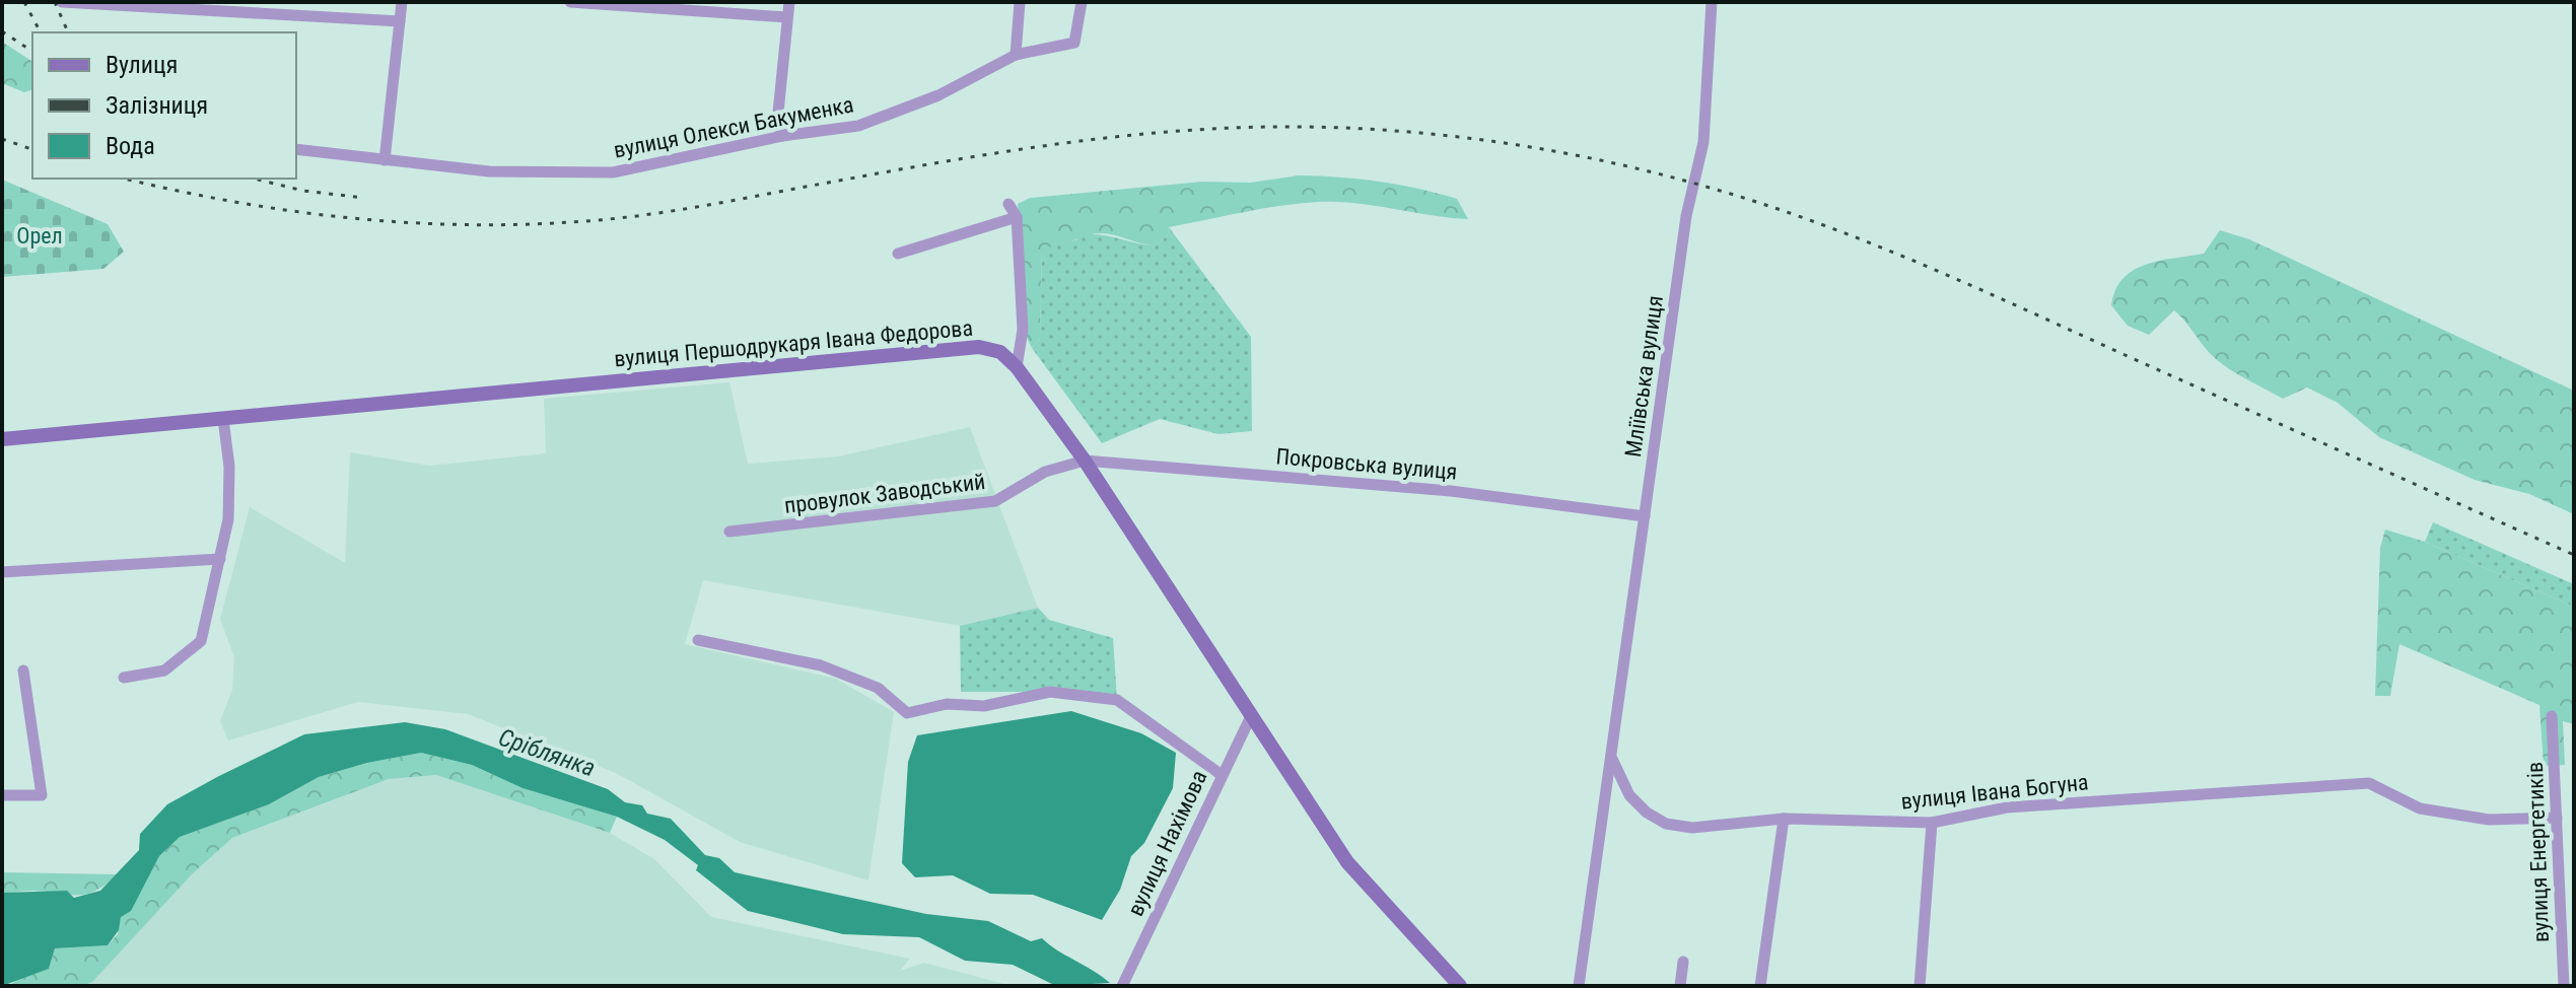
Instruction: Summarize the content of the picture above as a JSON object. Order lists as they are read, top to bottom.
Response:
{
  "streets": {
    "street": [
      "вулиця Олекси Бакуменка",
      "вулиця Першодрукаря Івана Федорова",
      "Мліївська вулиця",
      "Покровська вулиця",
      "провулок Заводський",
      "вулиця Івана Богуна",
      "вулиця Нахімова",
      "вулиця Енергетиків"
    ]
  },
  "crossings": [
    ["вулиця Першодрукаря Івана Федорова", "Покровська вулиця"],
    ["вулиця Першодрукаря Івана Федорова", "провулок Заводський"],
    ["вулиця Першодрукаря Івана Федорова", "вулиця Нахімова"],
    ["Мліївська вулиця", "Покровська вулиця"],
    ["Мліївська вулиця", "вулиця Івана Богуна"],
    ["Покровська вулиця", "провулок Заводський"],
    ["вулиця Івана Богуна", "вулиця Енергетиків"]
  ],
  "water": ["Сріблянка"],
  "parks": ["Орел"],
  "legend": ["Вулиця", "Залізниця", "Вода"]
}
